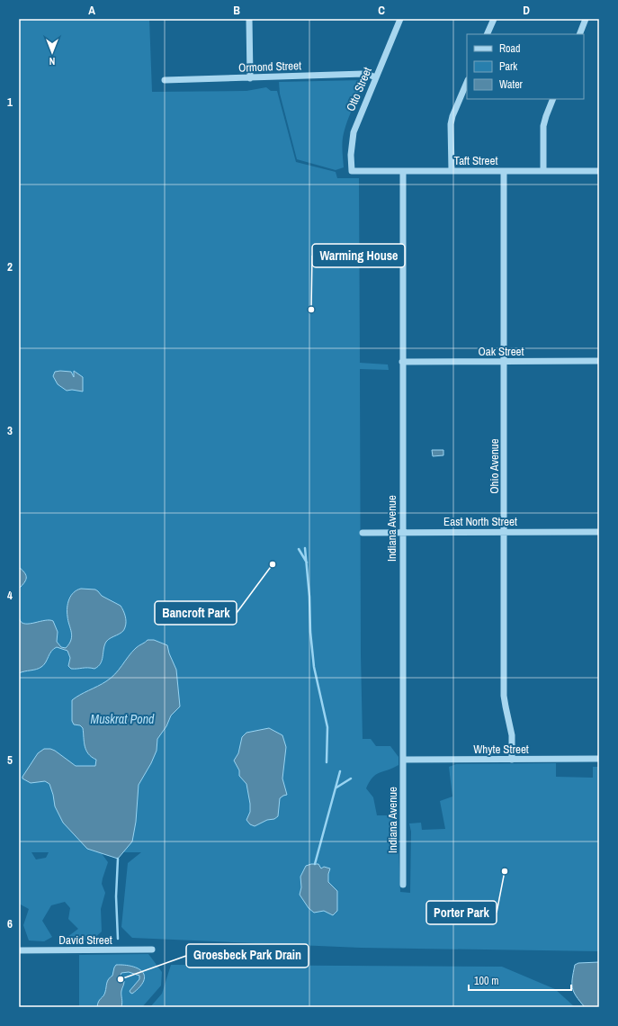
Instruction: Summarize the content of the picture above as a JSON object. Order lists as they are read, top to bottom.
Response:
{
  "streets": {
    "street": [
      "Ormond Street",
      "Otto Street",
      "Taft Street",
      "Oak Street",
      "Ohio Avenue",
      "East North Street",
      "Indiana Avenue",
      "Whyte Street",
      "David Street"
    ]
  },
  "crossings": [
    ["Ormond Street", "Otto Street"],
    ["Otto Street", "Taft Street"],
    ["Taft Street", "Ohio Avenue"],
    ["Taft Street", "Indiana Avenue"],
    ["Oak Street", "Ohio Avenue"],
    ["Oak Street", "Indiana Avenue"],
    ["Ohio Avenue", "East North Street"],
    ["Ohio Avenue", "Whyte Street"],
    ["East North Street", "Indiana Avenue"],
    ["Indiana Avenue", "Whyte Street"]
  ],
  "water": ["Muskrat Pond"],
  "places": [
    "Warming House",
    "Bancroft Park",
    "Porter Park",
    "Groesbeck Park Drain"
  ],
  "legend": ["Road", "Park", "Water"],
  "scale_bar": "100 m",
  "north": "bottom",
  "grid": {
    "columns": [
      "A",
      "B",
      "C",
      "D"
    ],
    "rows": [
      "1",
      "2",
      "3",
      "4",
      "5",
      "6"
    ]
  }
}
